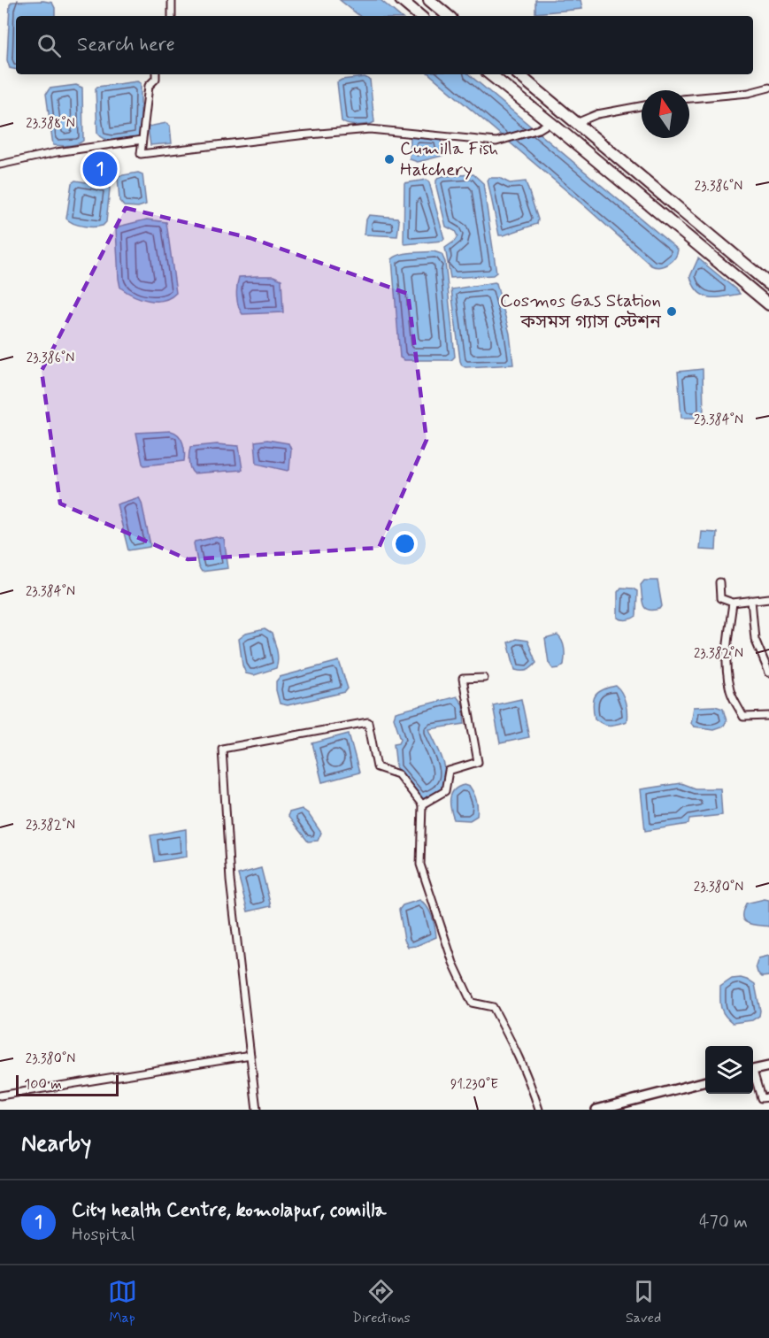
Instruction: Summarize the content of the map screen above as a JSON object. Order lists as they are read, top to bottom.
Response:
{
  "places": ["Cumilla Fish Hatchery", "Cosmos Gas Station কসমস গ্যাস স্টেশন"],
  "scale_bar": "100 m",
  "north": "top",
  "page": {
    "search": "Search here",
    "pins": "1",
    "scale": "100 m",
    "heading": "Nearby",
    "list": [
      {
        "mark": "1",
        "name": "City health Centre, komolapur, comilla",
        "note": "Hospital",
        "value": "470 m"
      }
    ],
    "nav": ["Map", "Directions", "Saved"]
  },
  "coordinates": [
    "23.388°N",
    "23.386°N",
    "23.384°N",
    "23.382°N",
    "23.380°N",
    "91.230°E"
  ]
}
